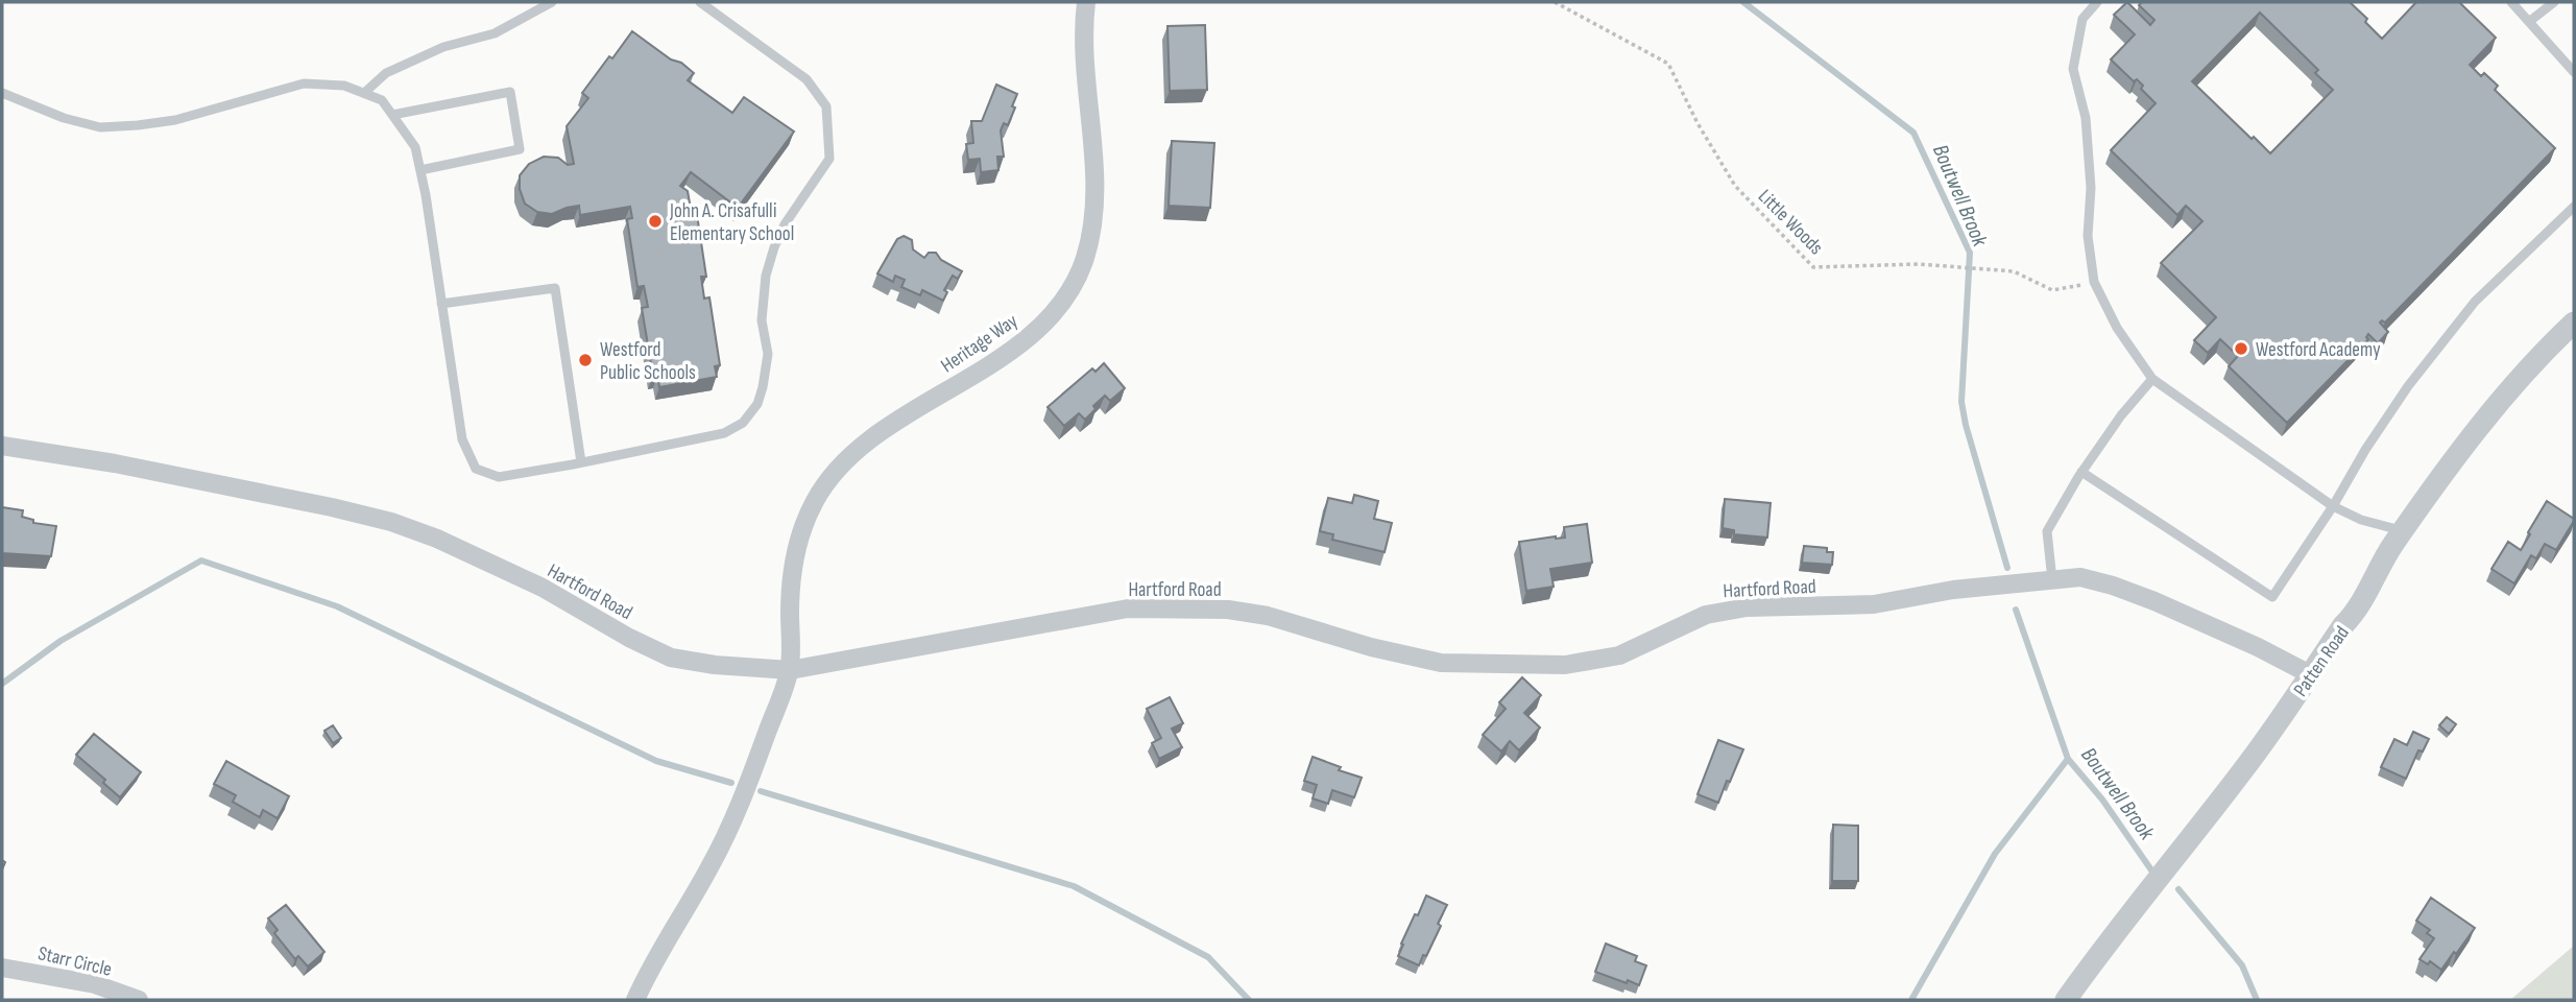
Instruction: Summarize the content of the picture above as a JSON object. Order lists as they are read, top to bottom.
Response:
{
  "streets": {
    "street": [
      "Heritage Way",
      "Hartford Road",
      "Patten Road",
      "Starr Circle"
    ],
    "path": ["Little Woods"]
  },
  "crossings": [
    ["Heritage Way", "Hartford Road"],
    ["Hartford Road", "Patten Road"]
  ],
  "water": ["Boutwell Brook"],
  "places": ["John A. Crisafulli Elementary School", "Westford Academy", "Westford Public Schools"]
}
